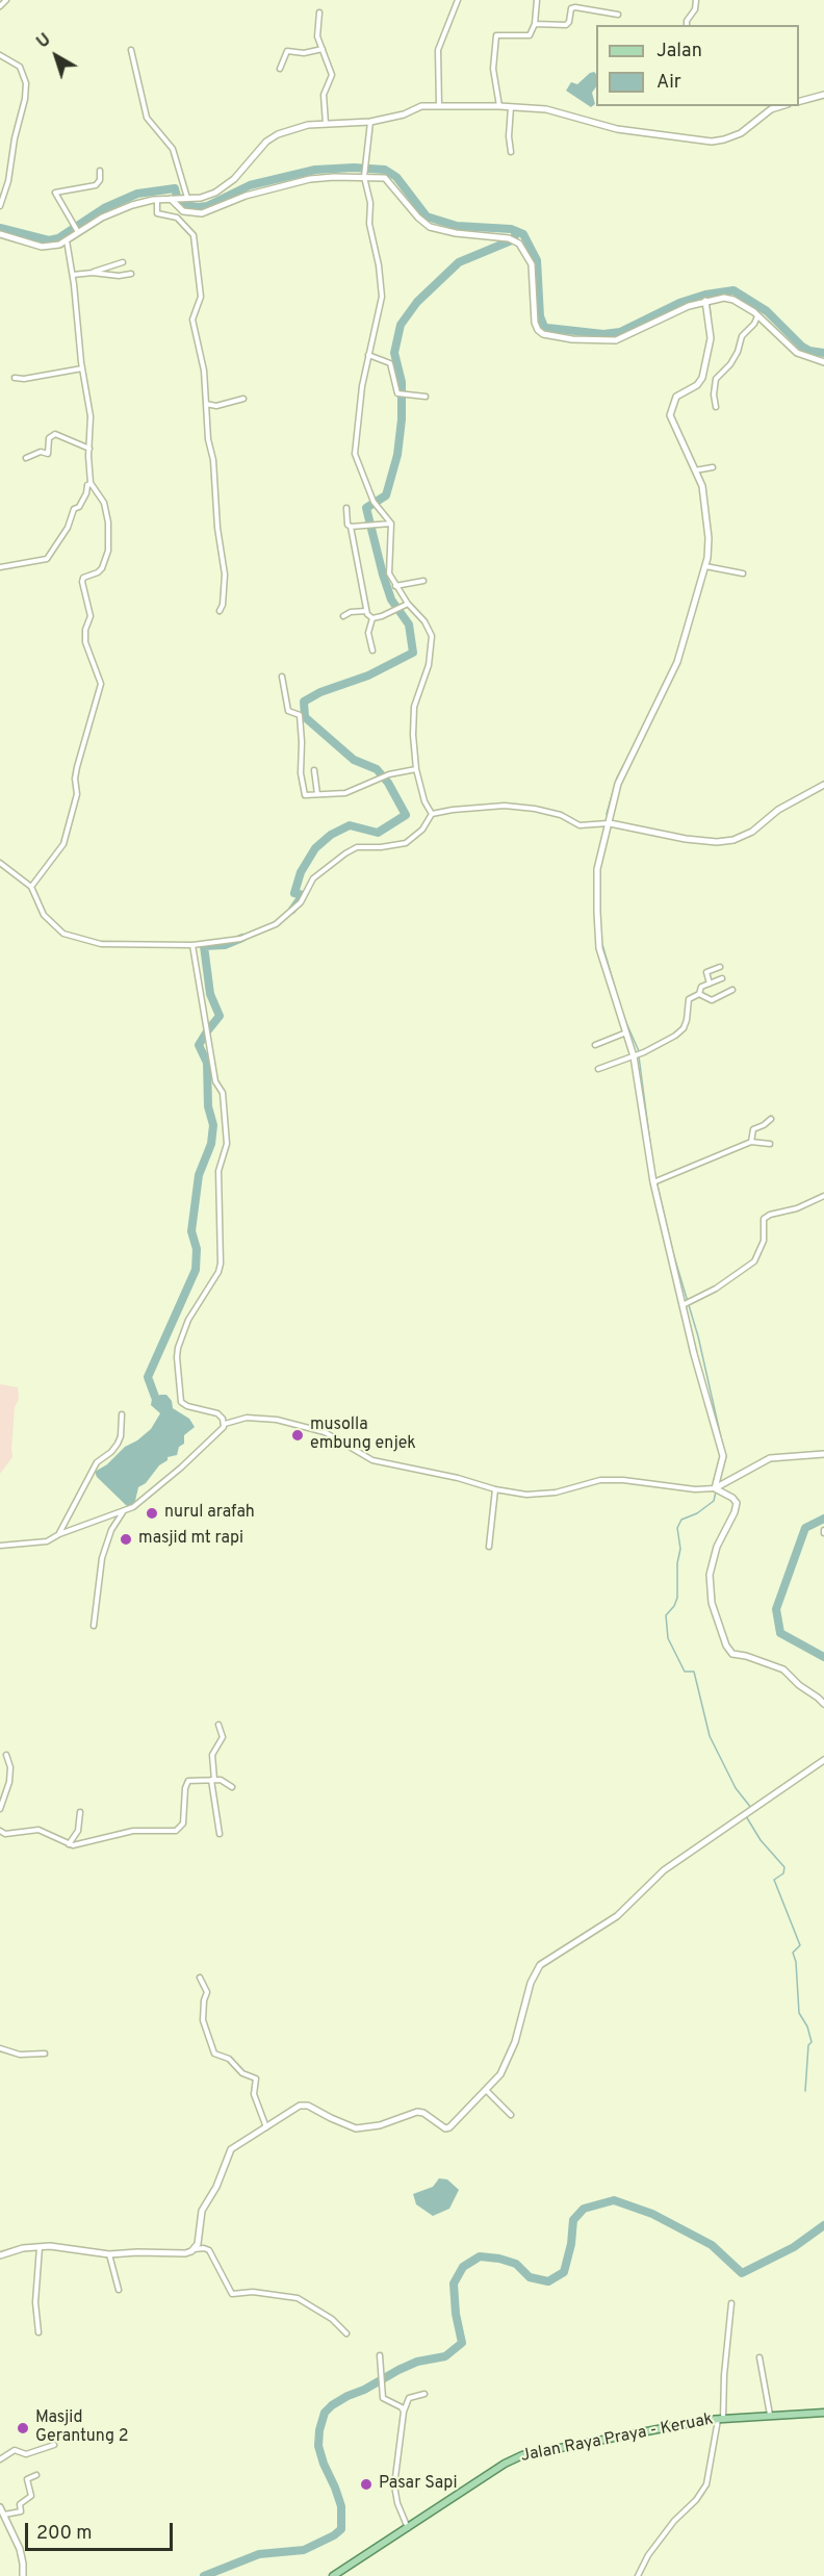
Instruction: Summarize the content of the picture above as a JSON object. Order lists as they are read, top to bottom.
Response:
{
  "streets": {
    "main road": ["Jalan Raya Praya - Keruak"]
  },
  "places": [
    "musolla embung enjek",
    "nurul arafah",
    "masjid mt rapi",
    "Masjid Gerantung 2",
    "Pasar Sapi"
  ],
  "legend": ["Jalan", "Air"],
  "scale_bar": "200 m",
  "north": "top left"
}
